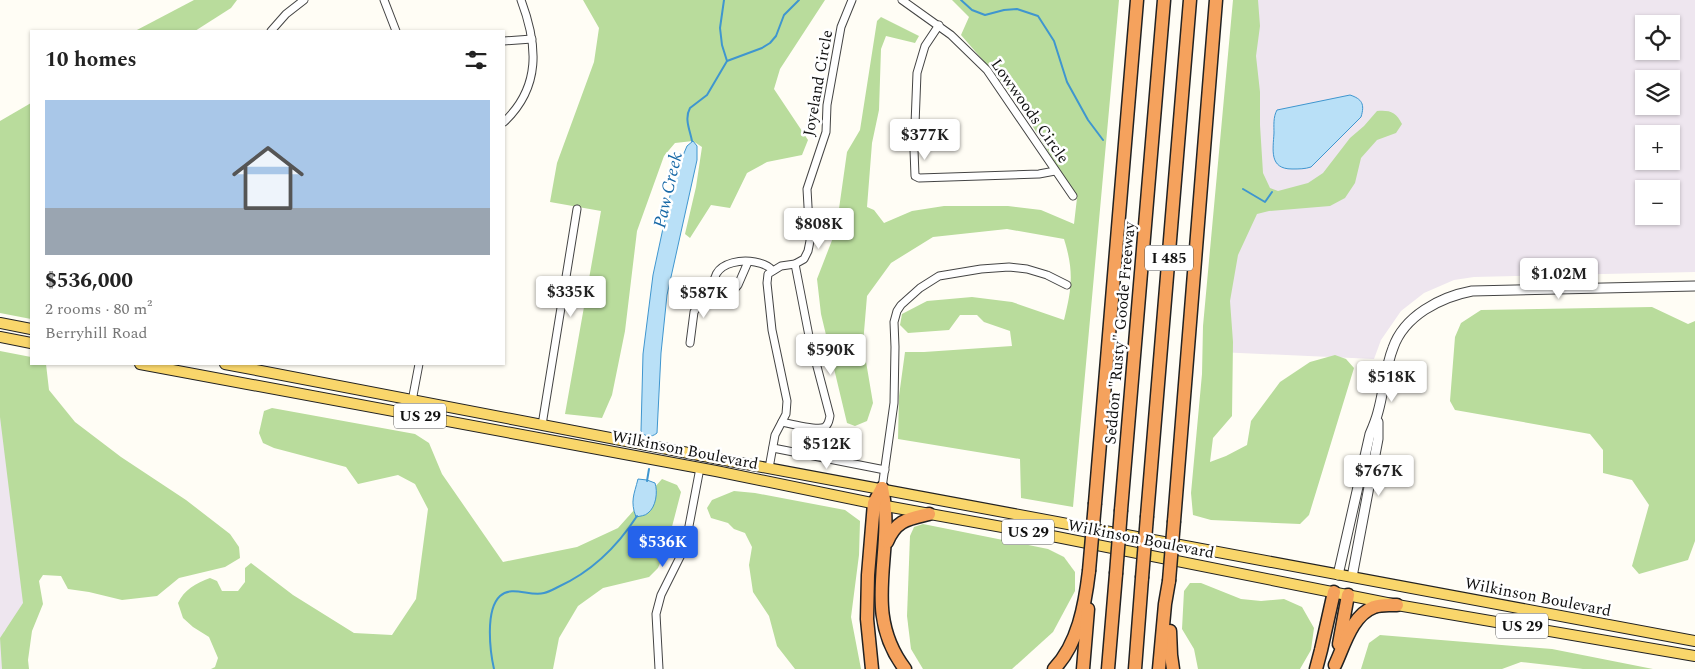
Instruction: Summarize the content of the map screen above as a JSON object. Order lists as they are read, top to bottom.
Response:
{
  "streets": {
    "highway": ["I 485", "Seddon \"Rusty\" Goode Freeway"],
    "main road": ["US 29", "Wilkinson Boulevard"],
    "street": ["Joyeland Circle", "Lowwoods Circle"]
  },
  "water": ["Paw Creek"],
  "page": {
    "map_buttons": ["+", "−"],
    "heading": "10 homes",
    "list": [
      {
        "name": "$536,000",
        "note": "2 rooms · 80 m² · Berryhill Road"
      }
    ],
    "price": [
      "$377K",
      "$808K",
      "$1.02M",
      "$335K",
      "$587K",
      "$590K",
      "$518K",
      "$512K",
      "$767K",
      "$536K"
    ]
  }
}
